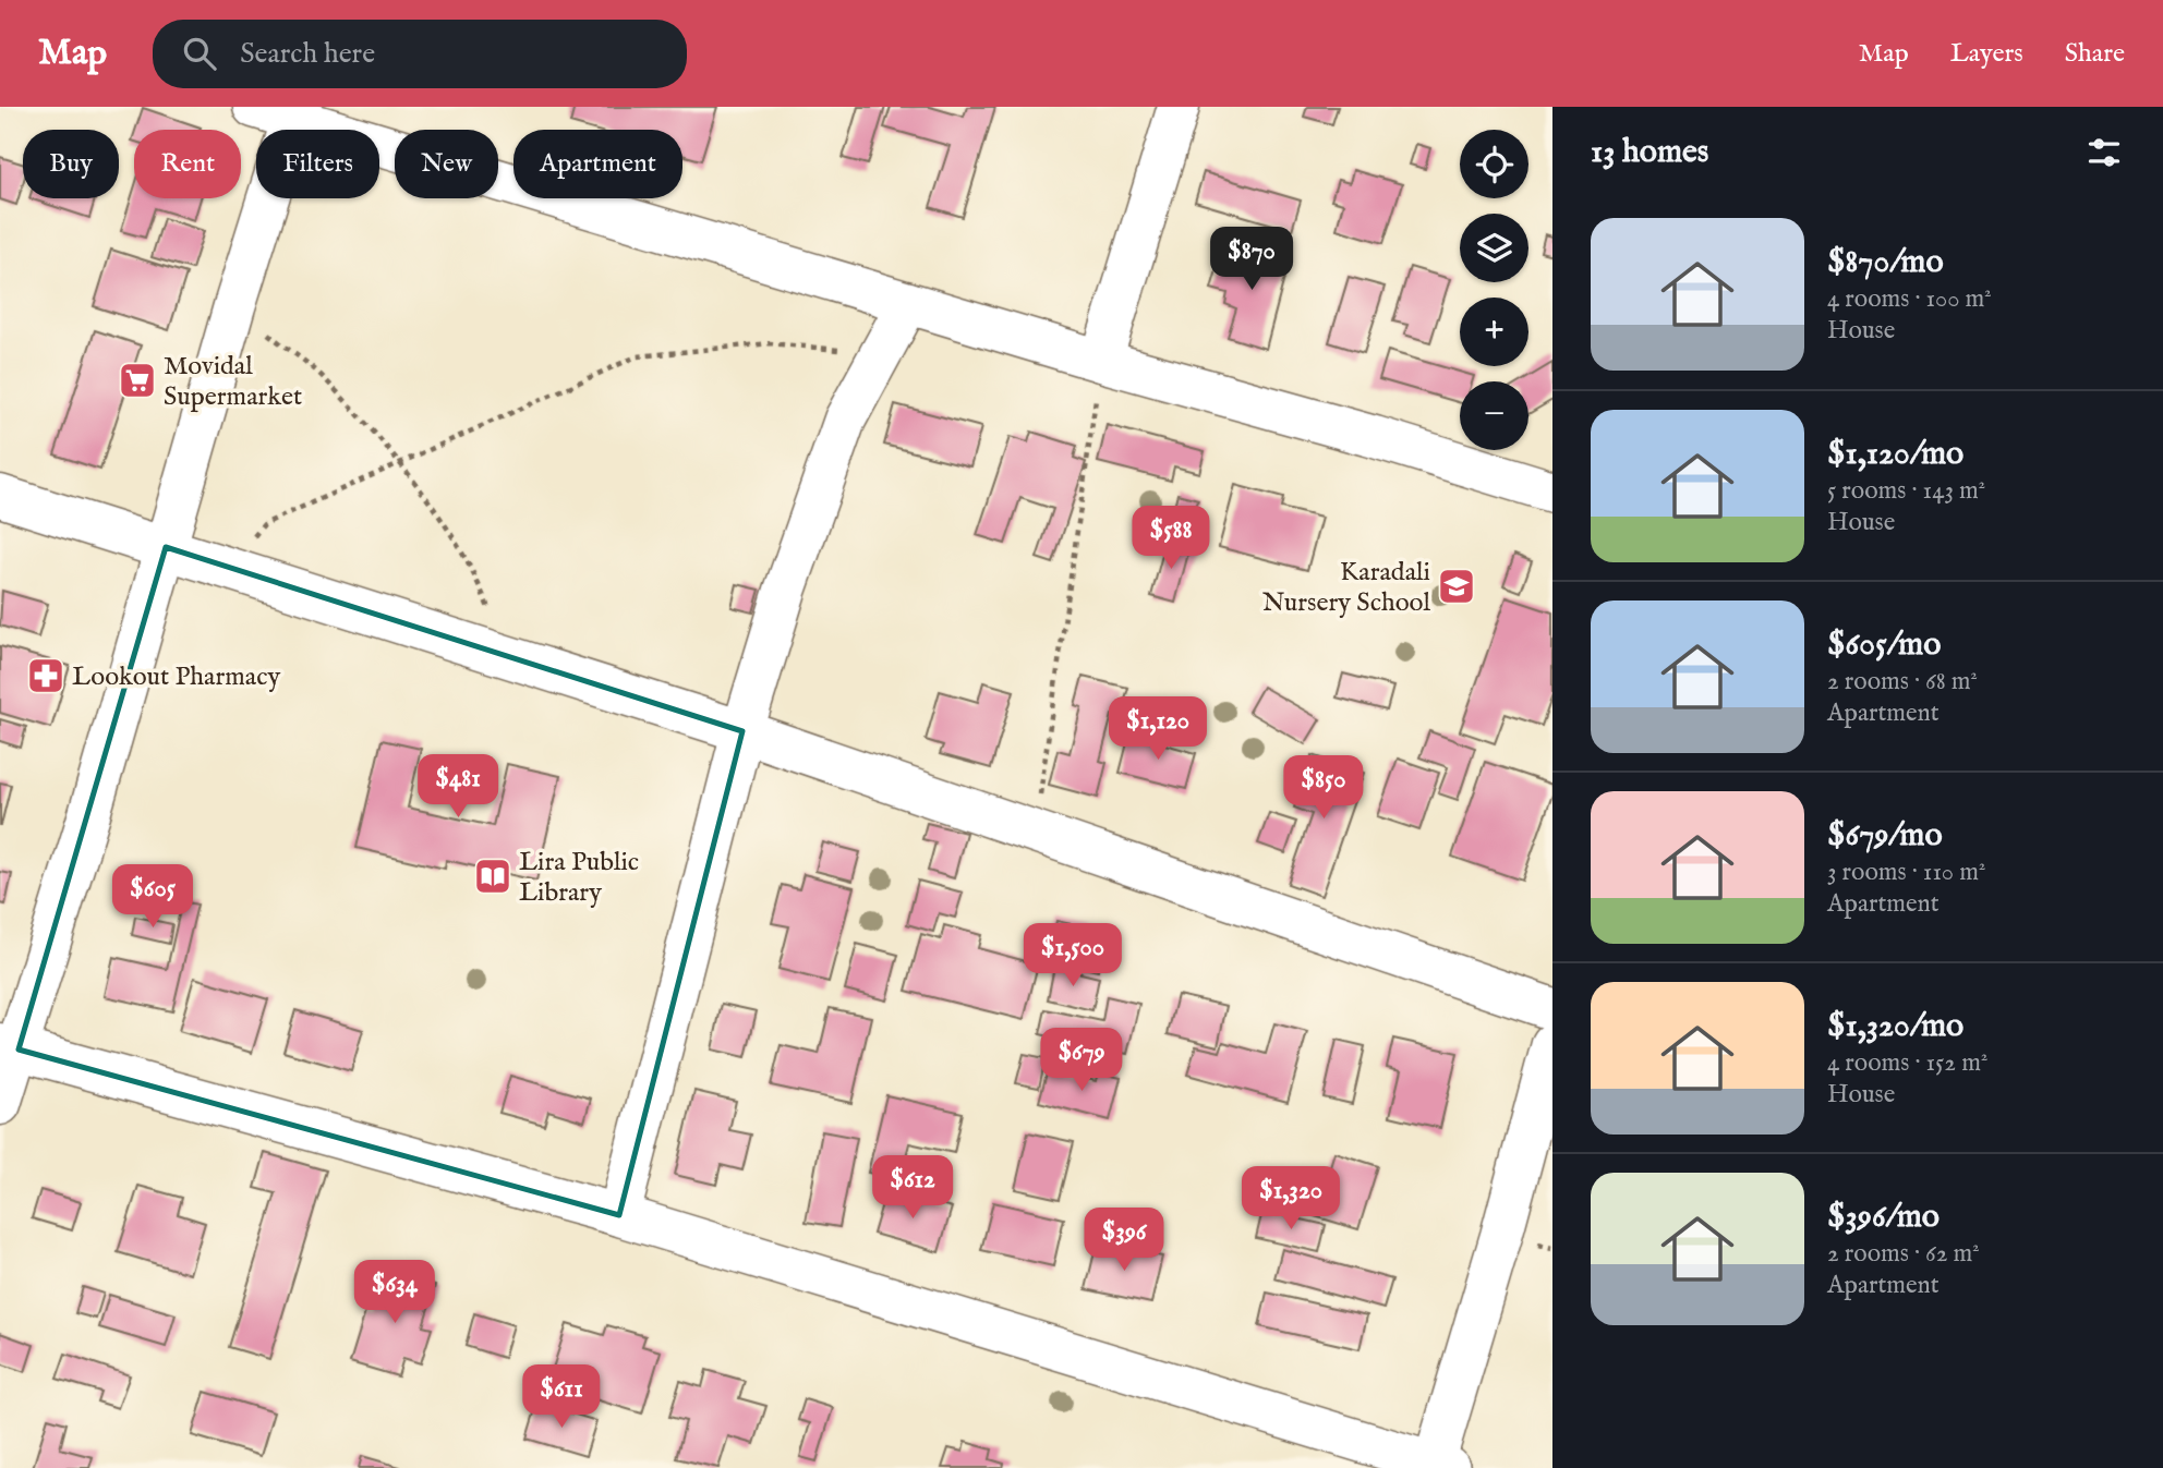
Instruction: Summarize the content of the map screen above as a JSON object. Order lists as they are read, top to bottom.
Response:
{
  "places": {
    "supermarket": ["Movidal Supermarket"],
    "school or university": ["Karadali Nursery School"],
    "pharmacy": ["Lookout Pharmacy"],
    "library": ["Lira Public Library"]
  },
  "page": {
    "header": "Map",
    "search": "Search here",
    "nav": ["Map", "Layers", "Share"],
    "heading": "13 homes",
    "map_buttons": ["+", "−"],
    "chip": [
      "Buy",
      "Rent",
      "Filters",
      "New",
      "Apartment"
    ],
    "list": [
      {
        "name": "$870/mo",
        "note": "4 rooms · 100 m² · House"
      },
      {
        "name": "$1,120/mo",
        "note": "5 rooms · 143 m² · House"
      },
      {
        "name": "$605/mo",
        "note": "2 rooms · 68 m² · Apartment"
      },
      {
        "name": "$679/mo",
        "note": "3 rooms · 110 m² · Apartment"
      },
      {
        "name": "$1,320/mo",
        "note": "4 rooms · 152 m² · House"
      },
      {
        "name": "$396/mo",
        "note": "2 rooms · 62 m² · Apartment"
      }
    ],
    "price": [
      "$870",
      "$588",
      "$1,120",
      "$481",
      "$850",
      "$605",
      "$1,500",
      "$679",
      "$612",
      "$1,320",
      "$396",
      "$634",
      "$611"
    ]
  }
}
